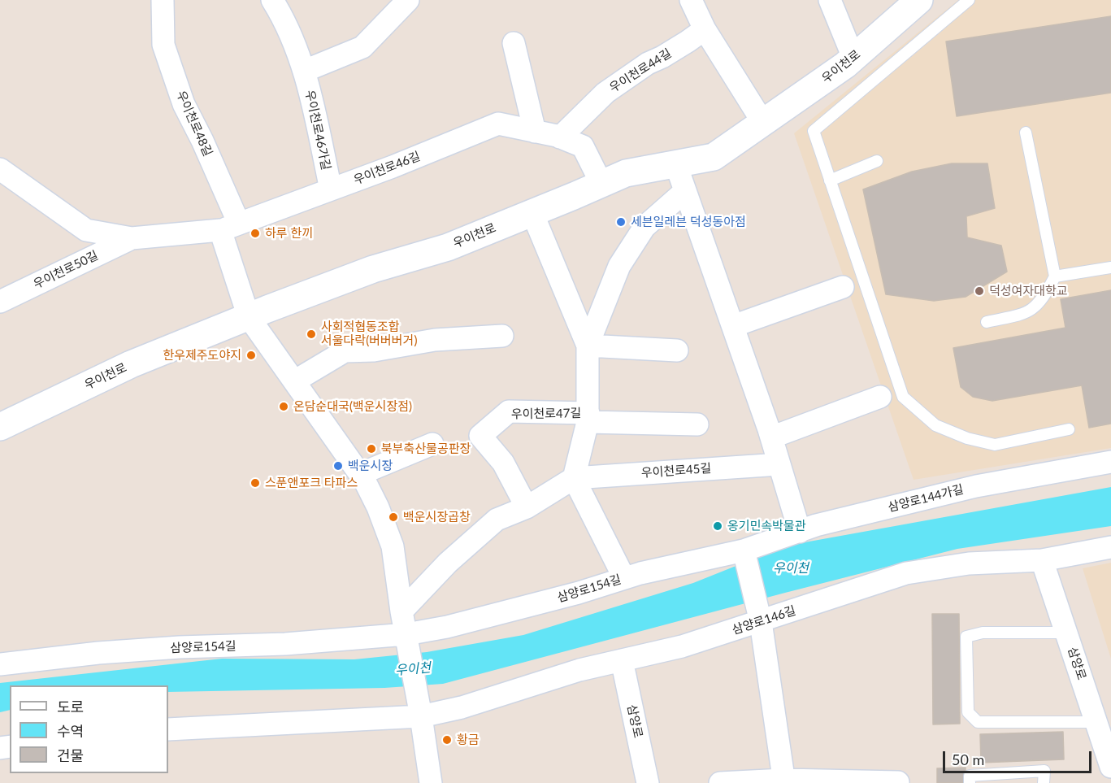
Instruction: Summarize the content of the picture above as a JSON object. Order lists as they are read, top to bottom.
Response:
{
  "streets": {
    "street": [
      "우이천로",
      "우이천로44길",
      "우이천로48길",
      "우이천로46가길",
      "우이천로46길",
      "우이천로50길",
      "우이천로47길",
      "우이천로45길",
      "삼양로144가길",
      "삼양로154길",
      "삼양로146길",
      "삼양로"
    ]
  },
  "crossings": [
    ["우이천로", "우이천로48길"],
    ["우이천로", "우이천로46길"],
    ["우이천로", "우이천로47길"],
    ["우이천로44길", "우이천로46길"],
    ["우이천로48길", "우이천로46길"],
    ["우이천로46가길", "우이천로46길"],
    ["우이천로47길", "우이천로45길"],
    ["삼양로144가길", "삼양로154길"],
    ["삼양로146길", "삼양로"]
  ],
  "water": ["우이천"],
  "places": [
    "세븐일레븐 덕성동아점",
    "하루 한끼",
    "덕성여자대학교",
    "사회적협동조합 서울다락(버버버거)",
    "한우제주도야지",
    "온담순대국(백운시장점)",
    "북부축산물공판장",
    "백운시장",
    "스푼앤포크 타파스",
    "백운시장곱창",
    "옹기민속박물관",
    "황금"
  ],
  "legend": ["도로", "수역", "건물"],
  "scale_bar": "50 m"
}
